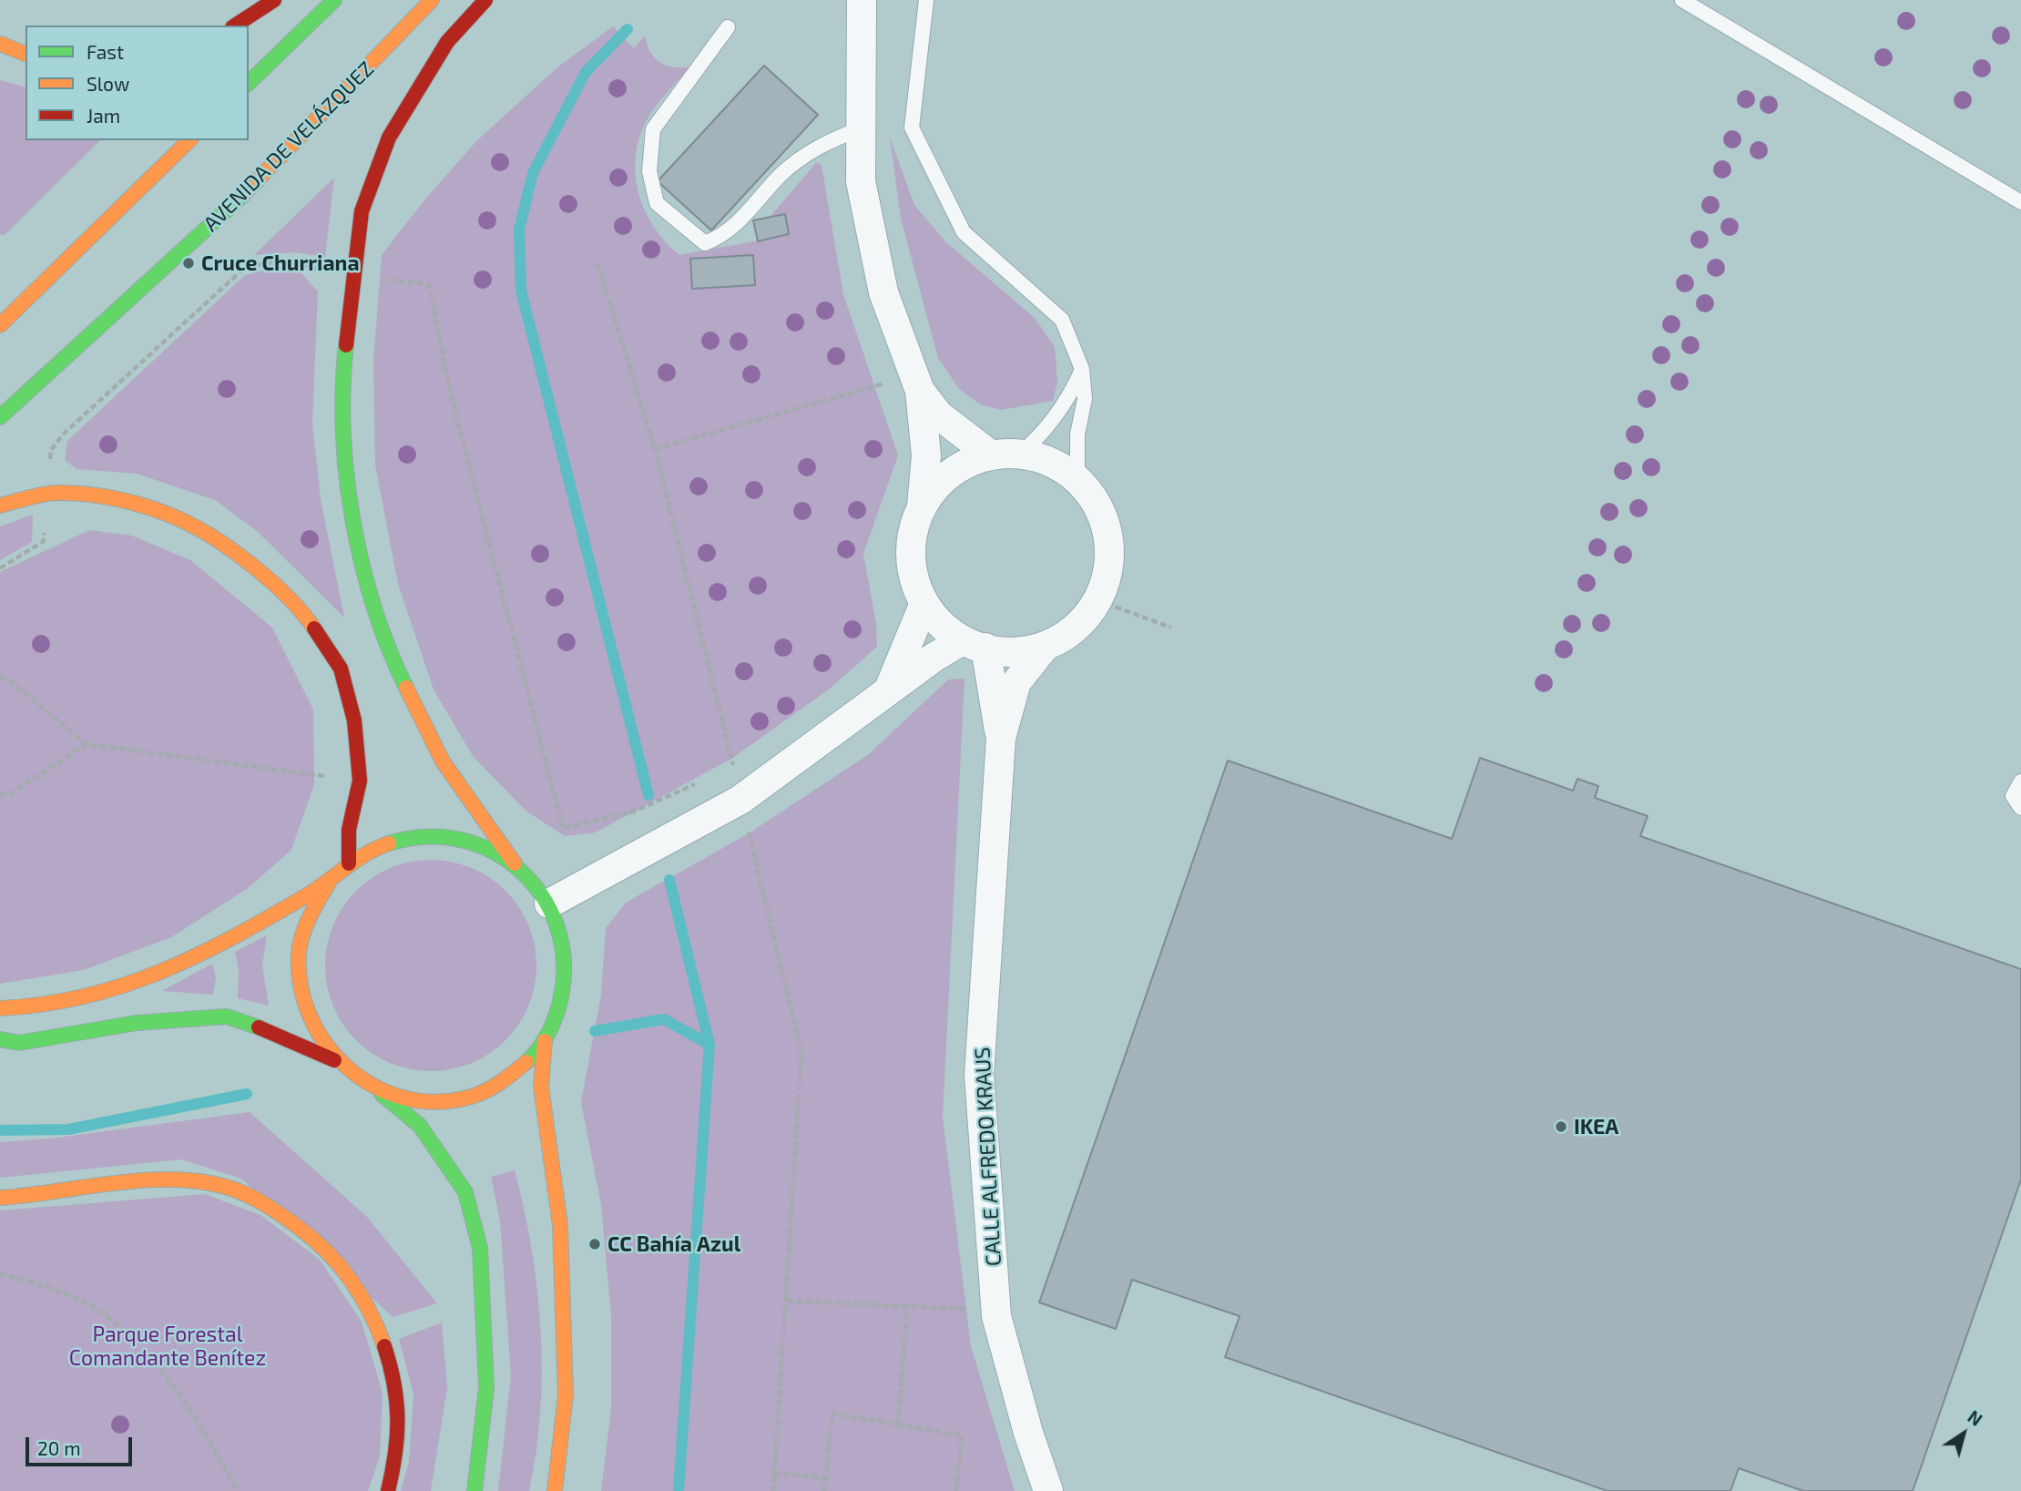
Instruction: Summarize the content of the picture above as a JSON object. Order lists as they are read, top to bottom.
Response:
{
  "streets": {
    "main road": ["AVENIDA DE VELÁZQUEZ"],
    "street": ["CALLE ALFREDO KRAUS"]
  },
  "parks": ["Parque Forestal Comandante Benítez"],
  "places": ["Cruce Churriana", "IKEA", "CC Bahía Azul"],
  "legend": ["Fast", "Slow", "Jam"],
  "scale_bar": "20 m",
  "north": "top right"
}
